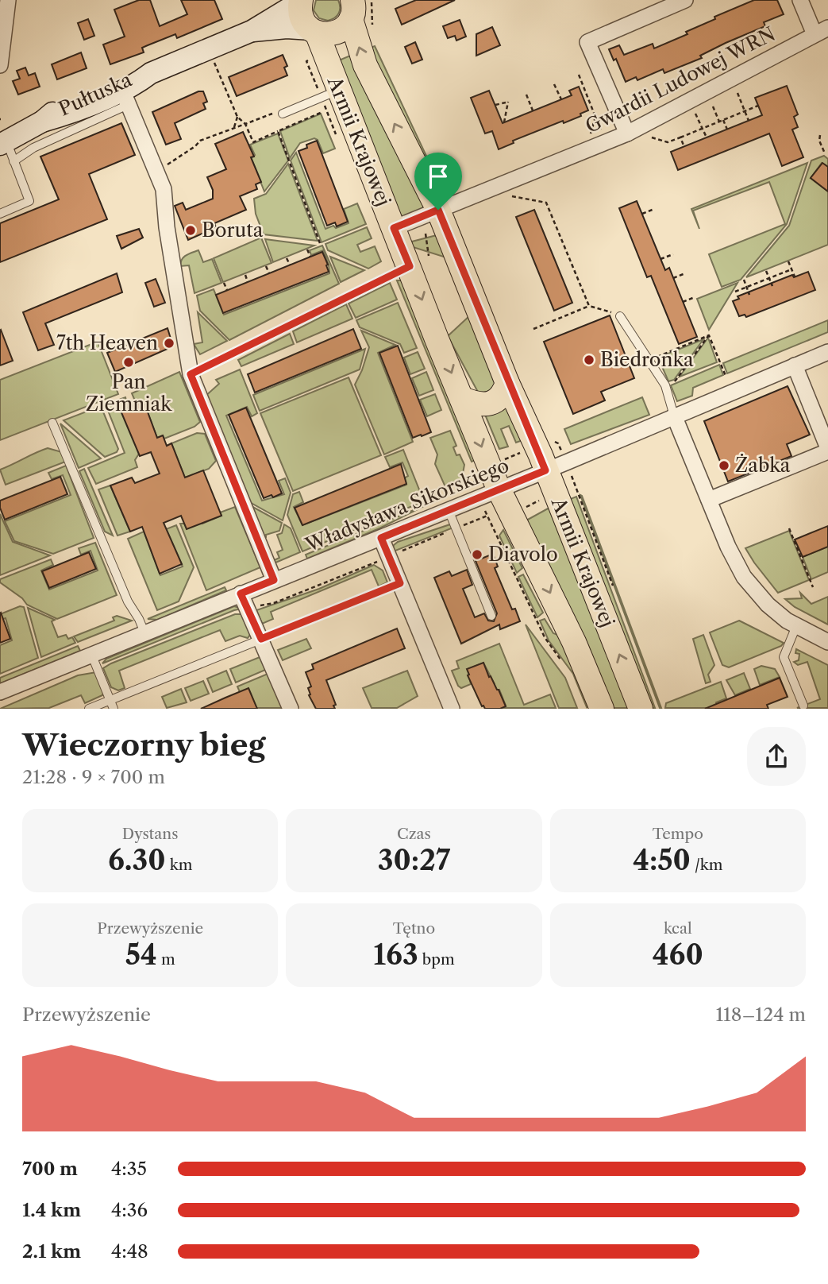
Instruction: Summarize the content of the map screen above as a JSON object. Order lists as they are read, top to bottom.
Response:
{
  "streets": {
    "main road": ["Pułtuska", "Armii Krajowej"],
    "street": ["Gwardii Ludowej WRN", "Władysława Sikorskiego"]
  },
  "crossings": [
    ["Gwardii Ludowej WRN", "Armii Krajowej"],
    ["Pułtuska", "Armii Krajowej"],
    ["Armii Krajowej", "Władysława Sikorskiego"]
  ],
  "places": [
    "Boruta",
    "7th Heaven",
    "Biedronka",
    "Pan Ziemniak",
    "Żabka",
    "Diavolo"
  ],
  "page": {
    "heading": ["Wieczorny bieg", "21:28 · 9 × 700 m"],
    "stats": [
      ["Dystans", "6.30 km"],
      ["Czas", "30:27"],
      ["Tempo", "4:50 /km"],
      ["Przewyższenie", "54 m"],
      ["Tętno", "163 bpm"],
      ["kcal", "460"]
    ],
    "chart": ["Przewyższenie", "118–124 m"],
    "list": [
      {
        "name": "700 m",
        "note": "4:35"
      },
      {
        "name": "1.4 km",
        "note": "4:36"
      },
      {
        "name": "2.1 km",
        "note": "4:48"
      }
    ]
  }
}
